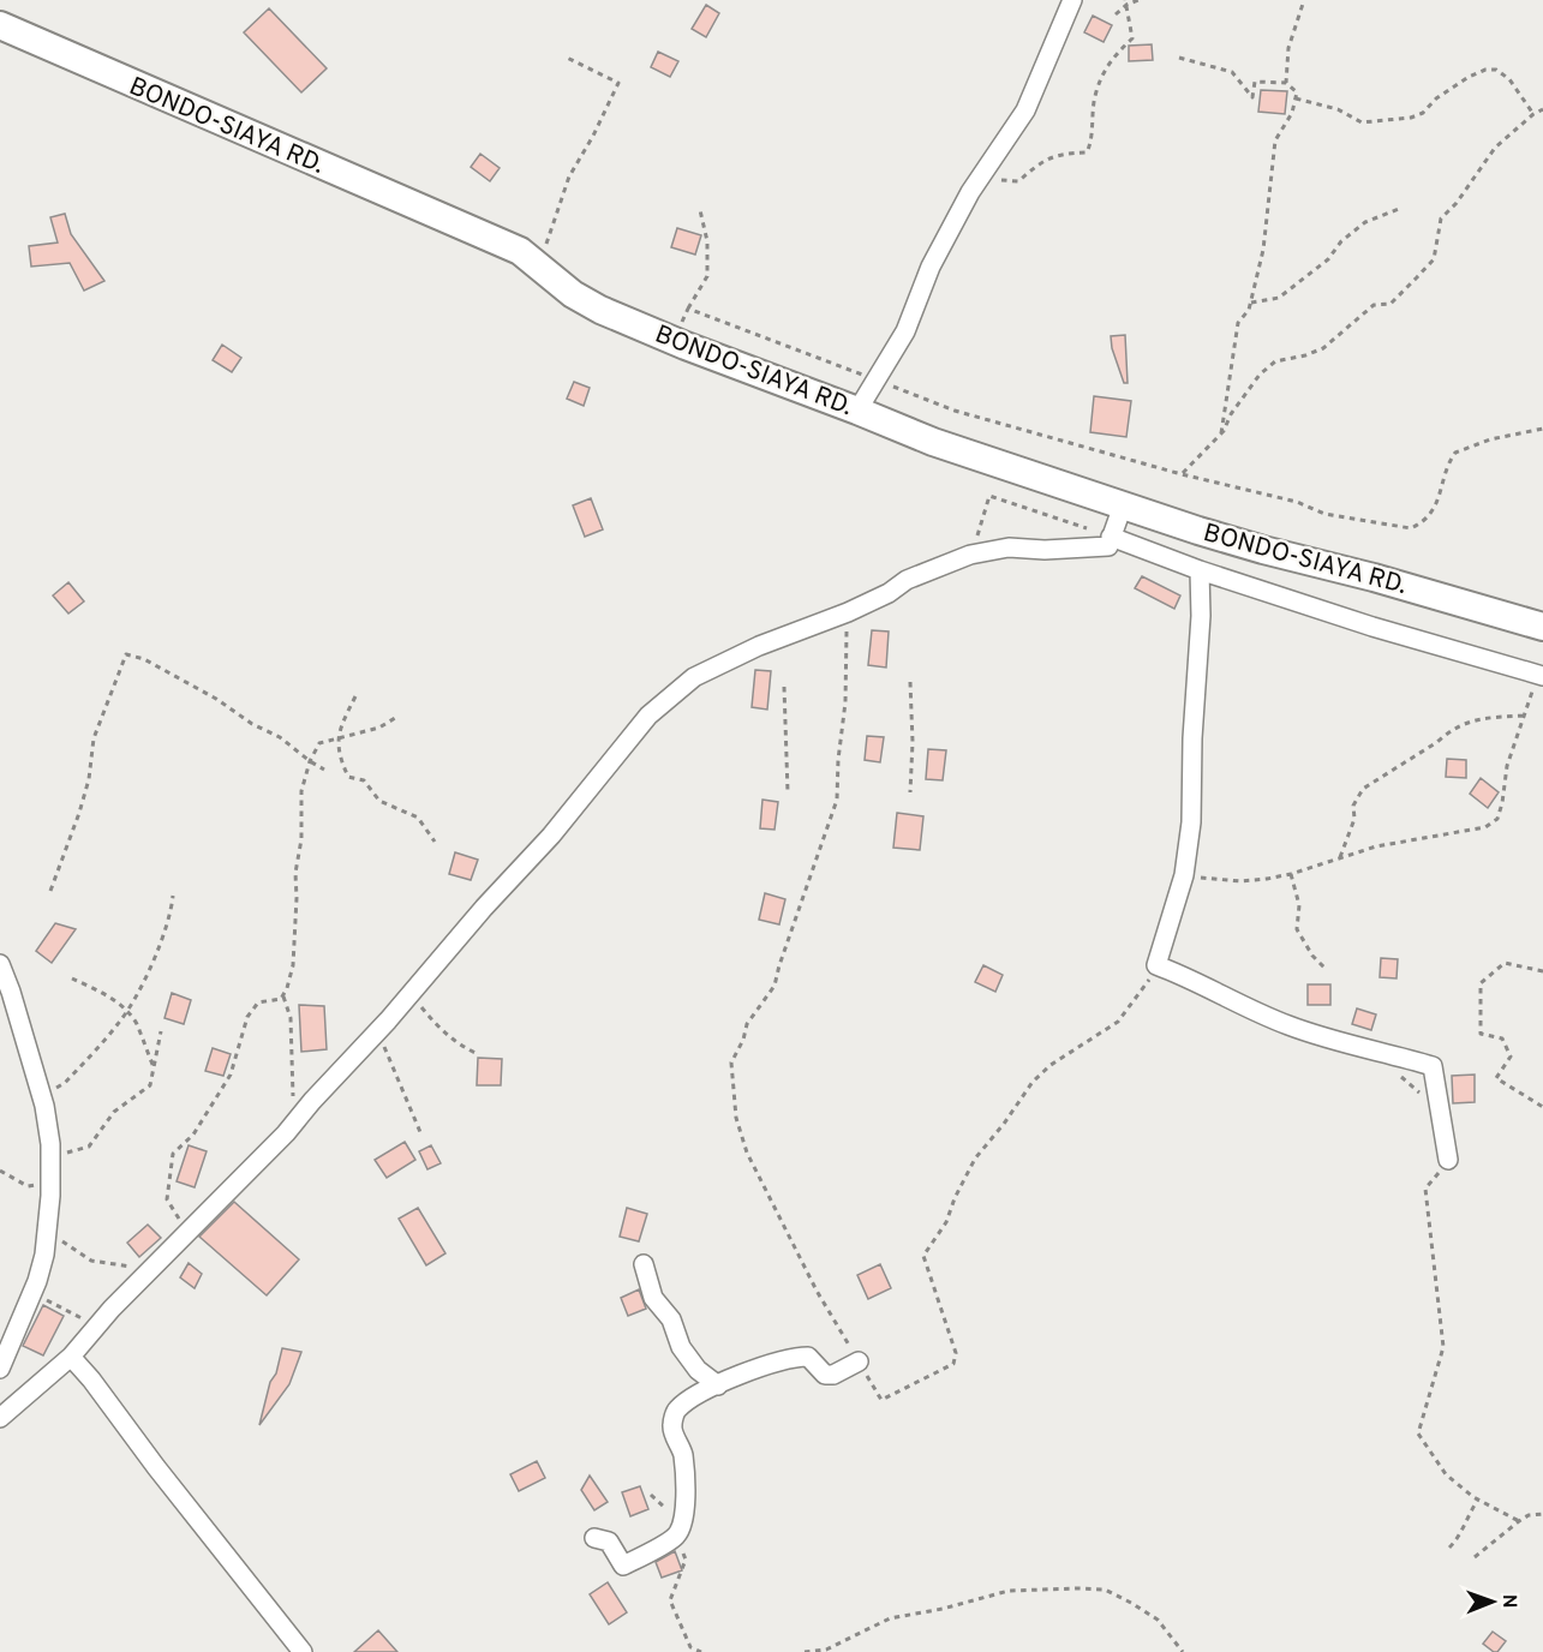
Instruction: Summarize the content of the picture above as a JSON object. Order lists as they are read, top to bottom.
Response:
{
  "streets": {
    "highway": ["BONDO-SIAYA RD."]
  },
  "north": "right"
}
